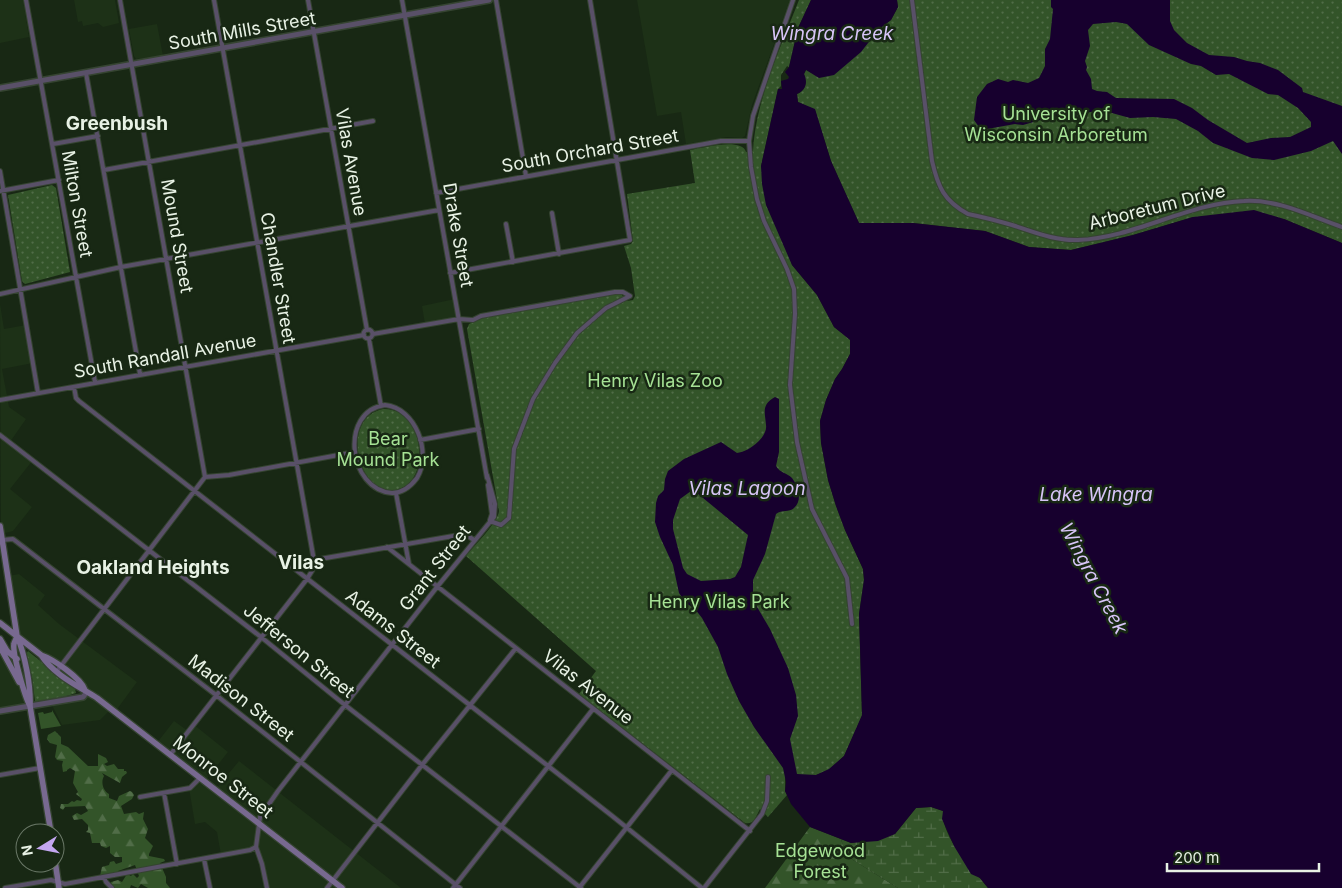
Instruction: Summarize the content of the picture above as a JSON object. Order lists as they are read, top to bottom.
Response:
{
  "streets": {
    "main road": ["Monroe Street"],
    "street": [
      "South Mills Street",
      "South Orchard Street",
      "Vilas Avenue",
      "Milton Street",
      "Arboretum Drive",
      "Drake Street",
      "Mound Street",
      "Chandler Street",
      "South Randall Avenue",
      "Grant Street",
      "Adams Street",
      "Jefferson Street",
      "Madison Street"
    ]
  },
  "crossings": [
    ["South Mills Street", "Vilas Avenue"],
    ["South Mills Street", "Milton Street"],
    ["South Mills Street", "Drake Street"],
    ["South Mills Street", "Mound Street"],
    ["South Mills Street", "Chandler Street"],
    ["South Orchard Street", "Drake Street"],
    ["Vilas Avenue", "South Randall Avenue"],
    ["Vilas Avenue", "Grant Street"],
    ["Milton Street", "South Randall Avenue"],
    ["Drake Street", "Grant Street"],
    ["Mound Street", "South Randall Avenue"],
    ["Chandler Street", "South Randall Avenue"],
    ["South Randall Avenue", "Adams Street"],
    ["Grant Street", "Adams Street"],
    ["Grant Street", "Jefferson Street"],
    ["Grant Street", "Madison Street"],
    ["Grant Street", "Monroe Street"]
  ],
  "districts": ["Greenbush", "Vilas", "Oakland Heights"],
  "water": ["Wingra Creek", "Vilas Lagoon", "Lake Wingra"],
  "parks": [
    "University of Wisconsin Arboretum",
    "Henry Vilas Zoo",
    "Bear Mound Park",
    "Henry Vilas Park",
    "Edgewood Forest"
  ],
  "scale_bar": "200 m",
  "north": "left"
}
